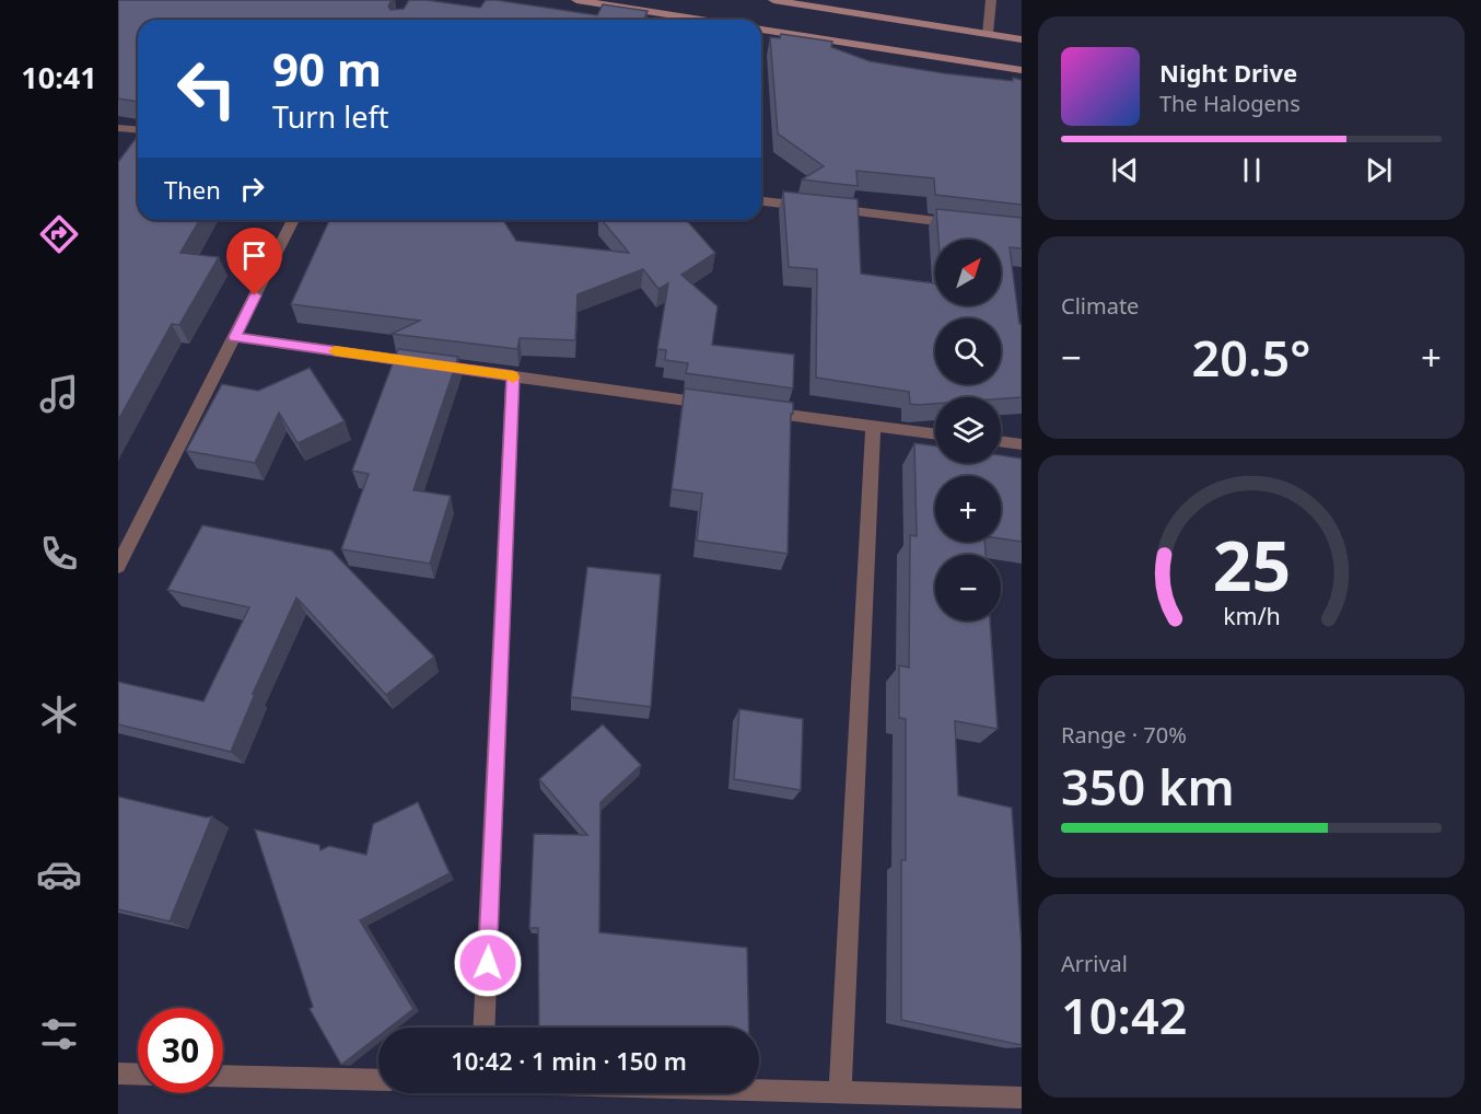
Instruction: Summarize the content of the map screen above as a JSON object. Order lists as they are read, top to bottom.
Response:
{
  "north": "top right",
  "page": {
    "tabs": "10:41",
    "turn": ["90 m", "Turn left"],
    "song": ["Night Drive", "The Halogens"],
    "then": "Then",
    "tile": [
      "Climate",
      ["Range · 70%", "350 km"],
      ["Arrival", "10:42"]
    ],
    "map_buttons": ["+", "−"],
    "heat": ["−", "20.5°", "+"],
    "limit": "30",
    "trip": "10:42 · 1 min · 150 m",
    "gauge": ["25", "km/h"]
  }
}
